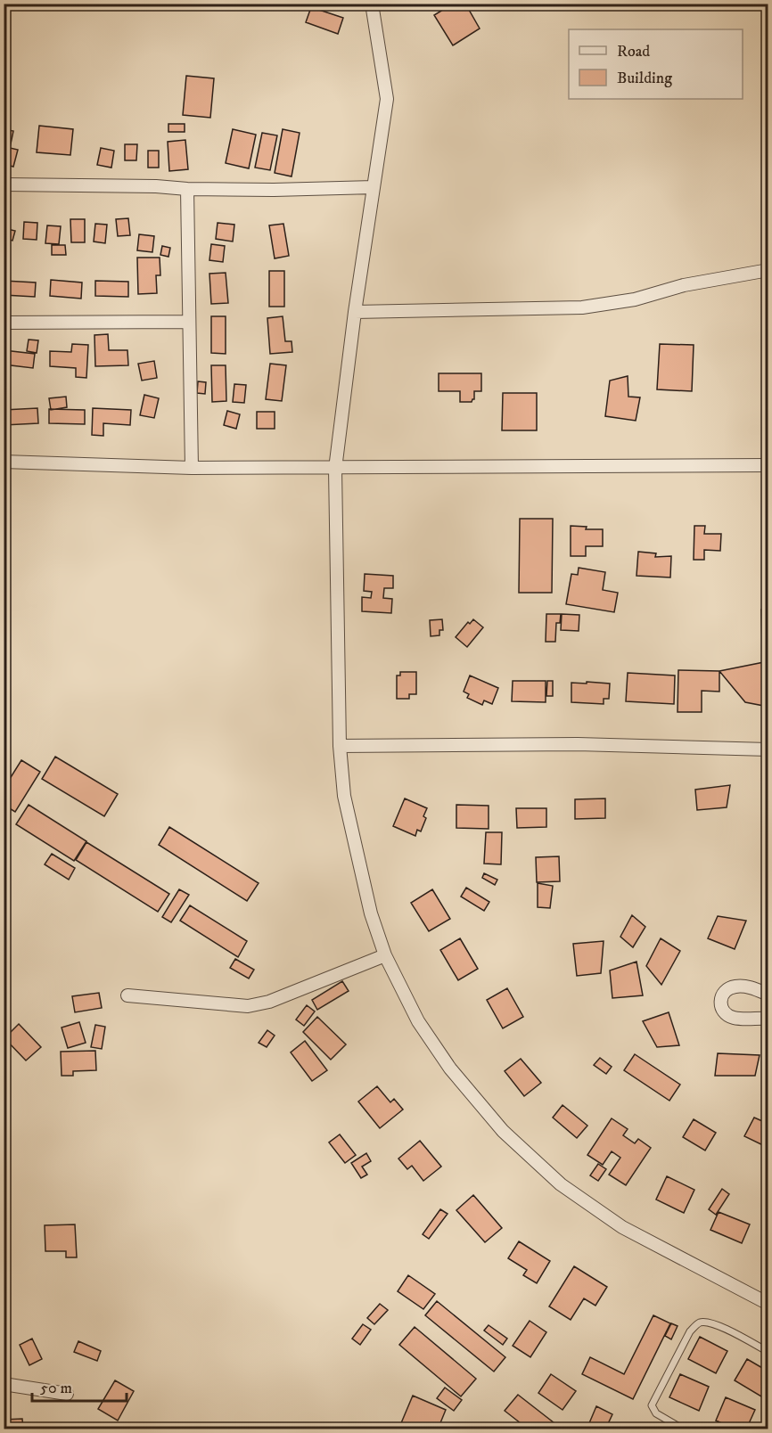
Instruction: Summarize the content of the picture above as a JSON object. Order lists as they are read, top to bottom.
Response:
{
  "legend": ["Road", "Building"],
  "scale_bar": "50 m"
}
